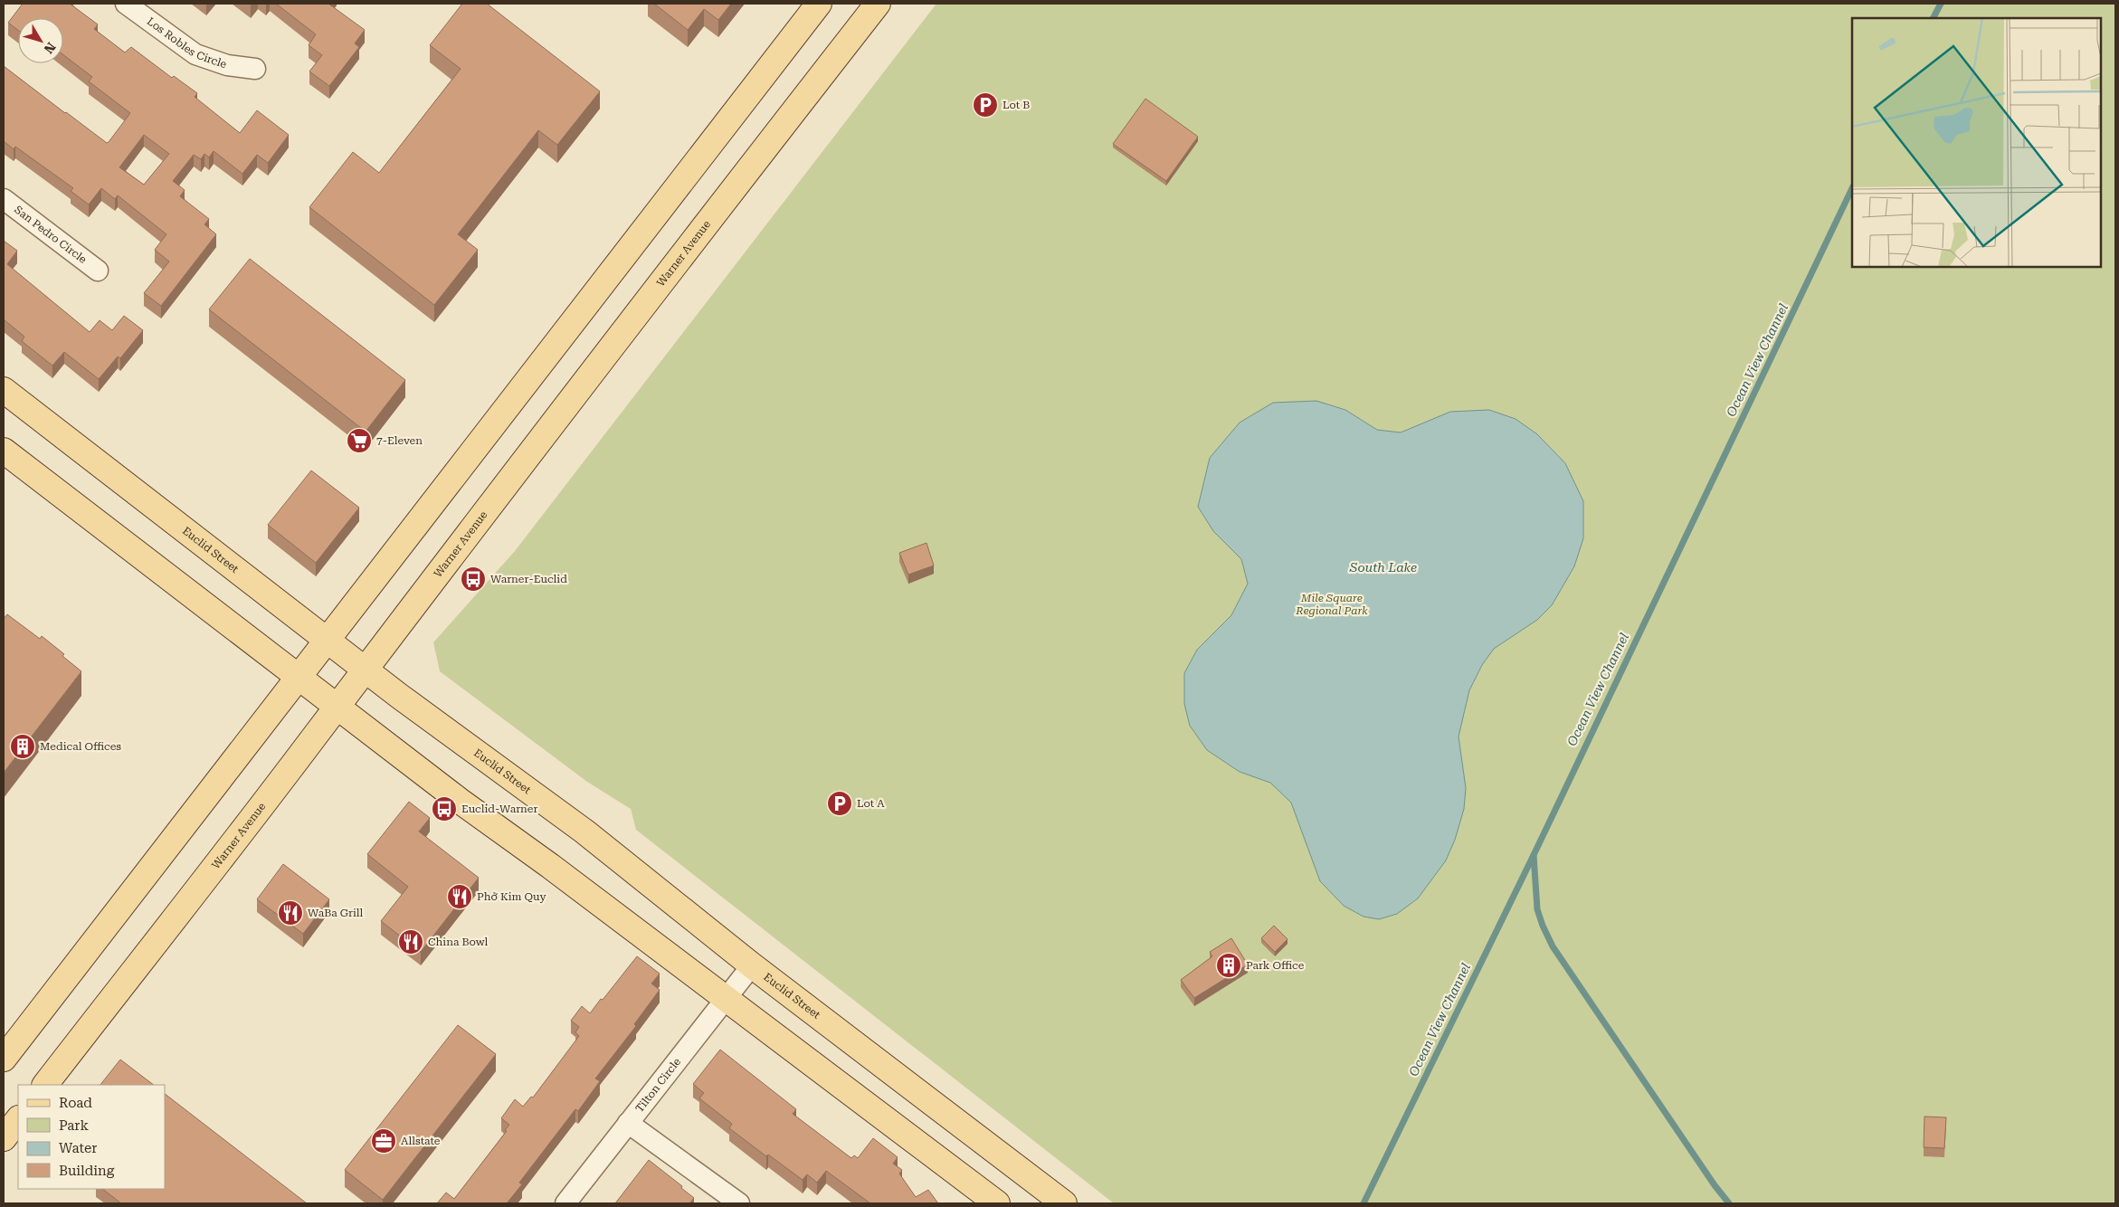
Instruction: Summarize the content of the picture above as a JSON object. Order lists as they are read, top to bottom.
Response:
{
  "streets": {
    "main road": ["Warner Avenue", "Euclid Street"],
    "street": ["Los Robles Circle", "San Pedro Circle", "Tilton Circle"]
  },
  "crossings": [
    ["Warner Avenue", "Euclid Street"],
    ["Euclid Street", "Tilton Circle"]
  ],
  "water": ["Ocean View Channel", "South Lake"],
  "parks": ["Mile Square Regional Park"],
  "places": {
    "parking": ["Lot B", "Lot A"],
    "supermarket": ["7-Eleven"],
    "bus stop": ["Warner-Euclid", "Euclid-Warner"],
    "building": ["Medical Offices", "Park Office"],
    "restaurant": ["Phở Kim Quy", "WaBa Grill", "China Bowl"],
    "office": ["Allstate"]
  },
  "legend": [
    "Road",
    "Park",
    "Water",
    "Building"
  ],
  "north": "bottom right"
}
